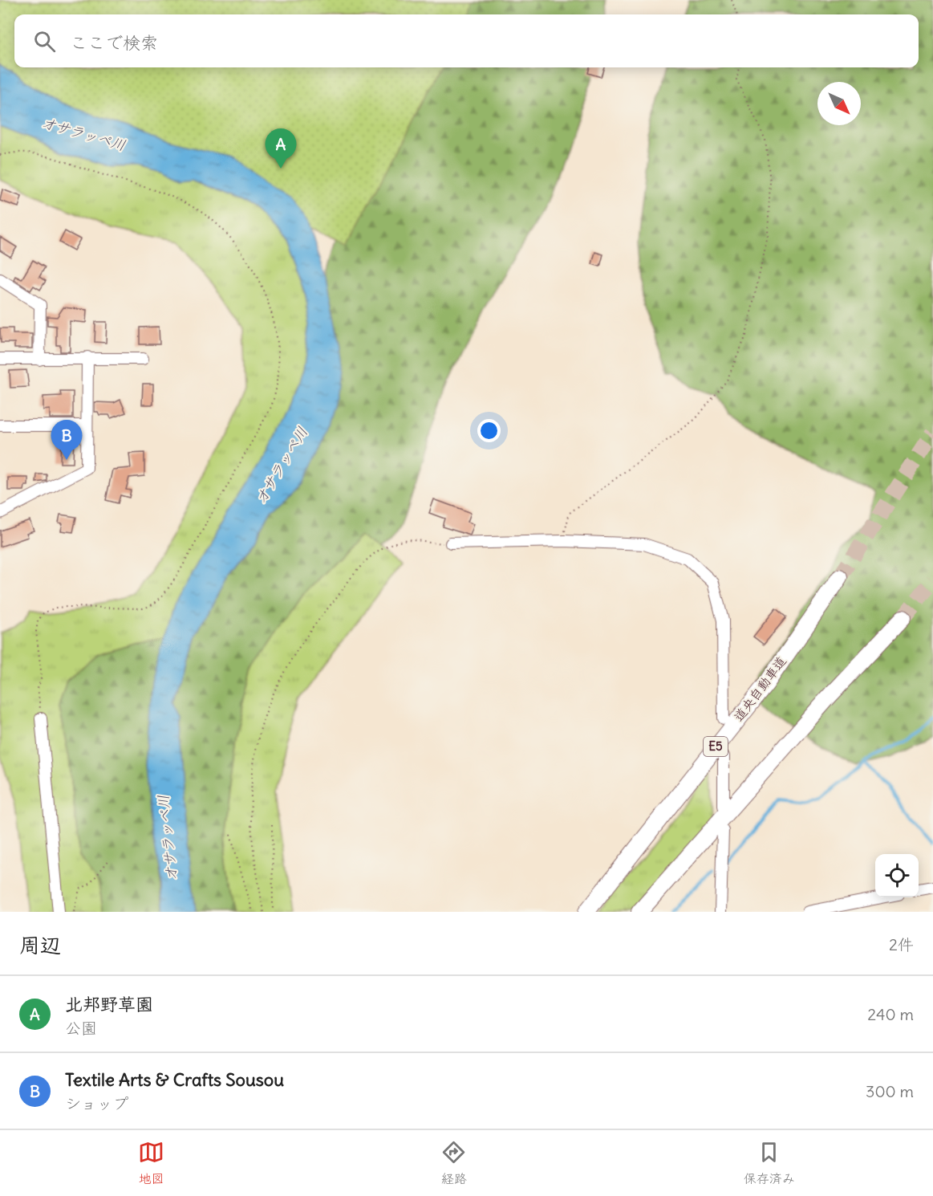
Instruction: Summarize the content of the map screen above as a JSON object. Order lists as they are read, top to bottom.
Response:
{
  "streets": {
    "highway": ["道央自動車道", "E5"]
  },
  "water": ["オサラッペ川"],
  "north": "bottom right",
  "page": {
    "search": "ここで検索",
    "pins": ["A", "B"],
    "heading": ["周辺", "2件"],
    "list": [
      {
        "mark": "A",
        "name": "北邦野草園",
        "note": "公園",
        "value": "240 m"
      },
      {
        "mark": "B",
        "name": "Textile Arts & Crafts Sousou",
        "note": "ショップ",
        "value": "300 m"
      }
    ],
    "nav": ["地図", "経路", "保存済み"]
  }
}
